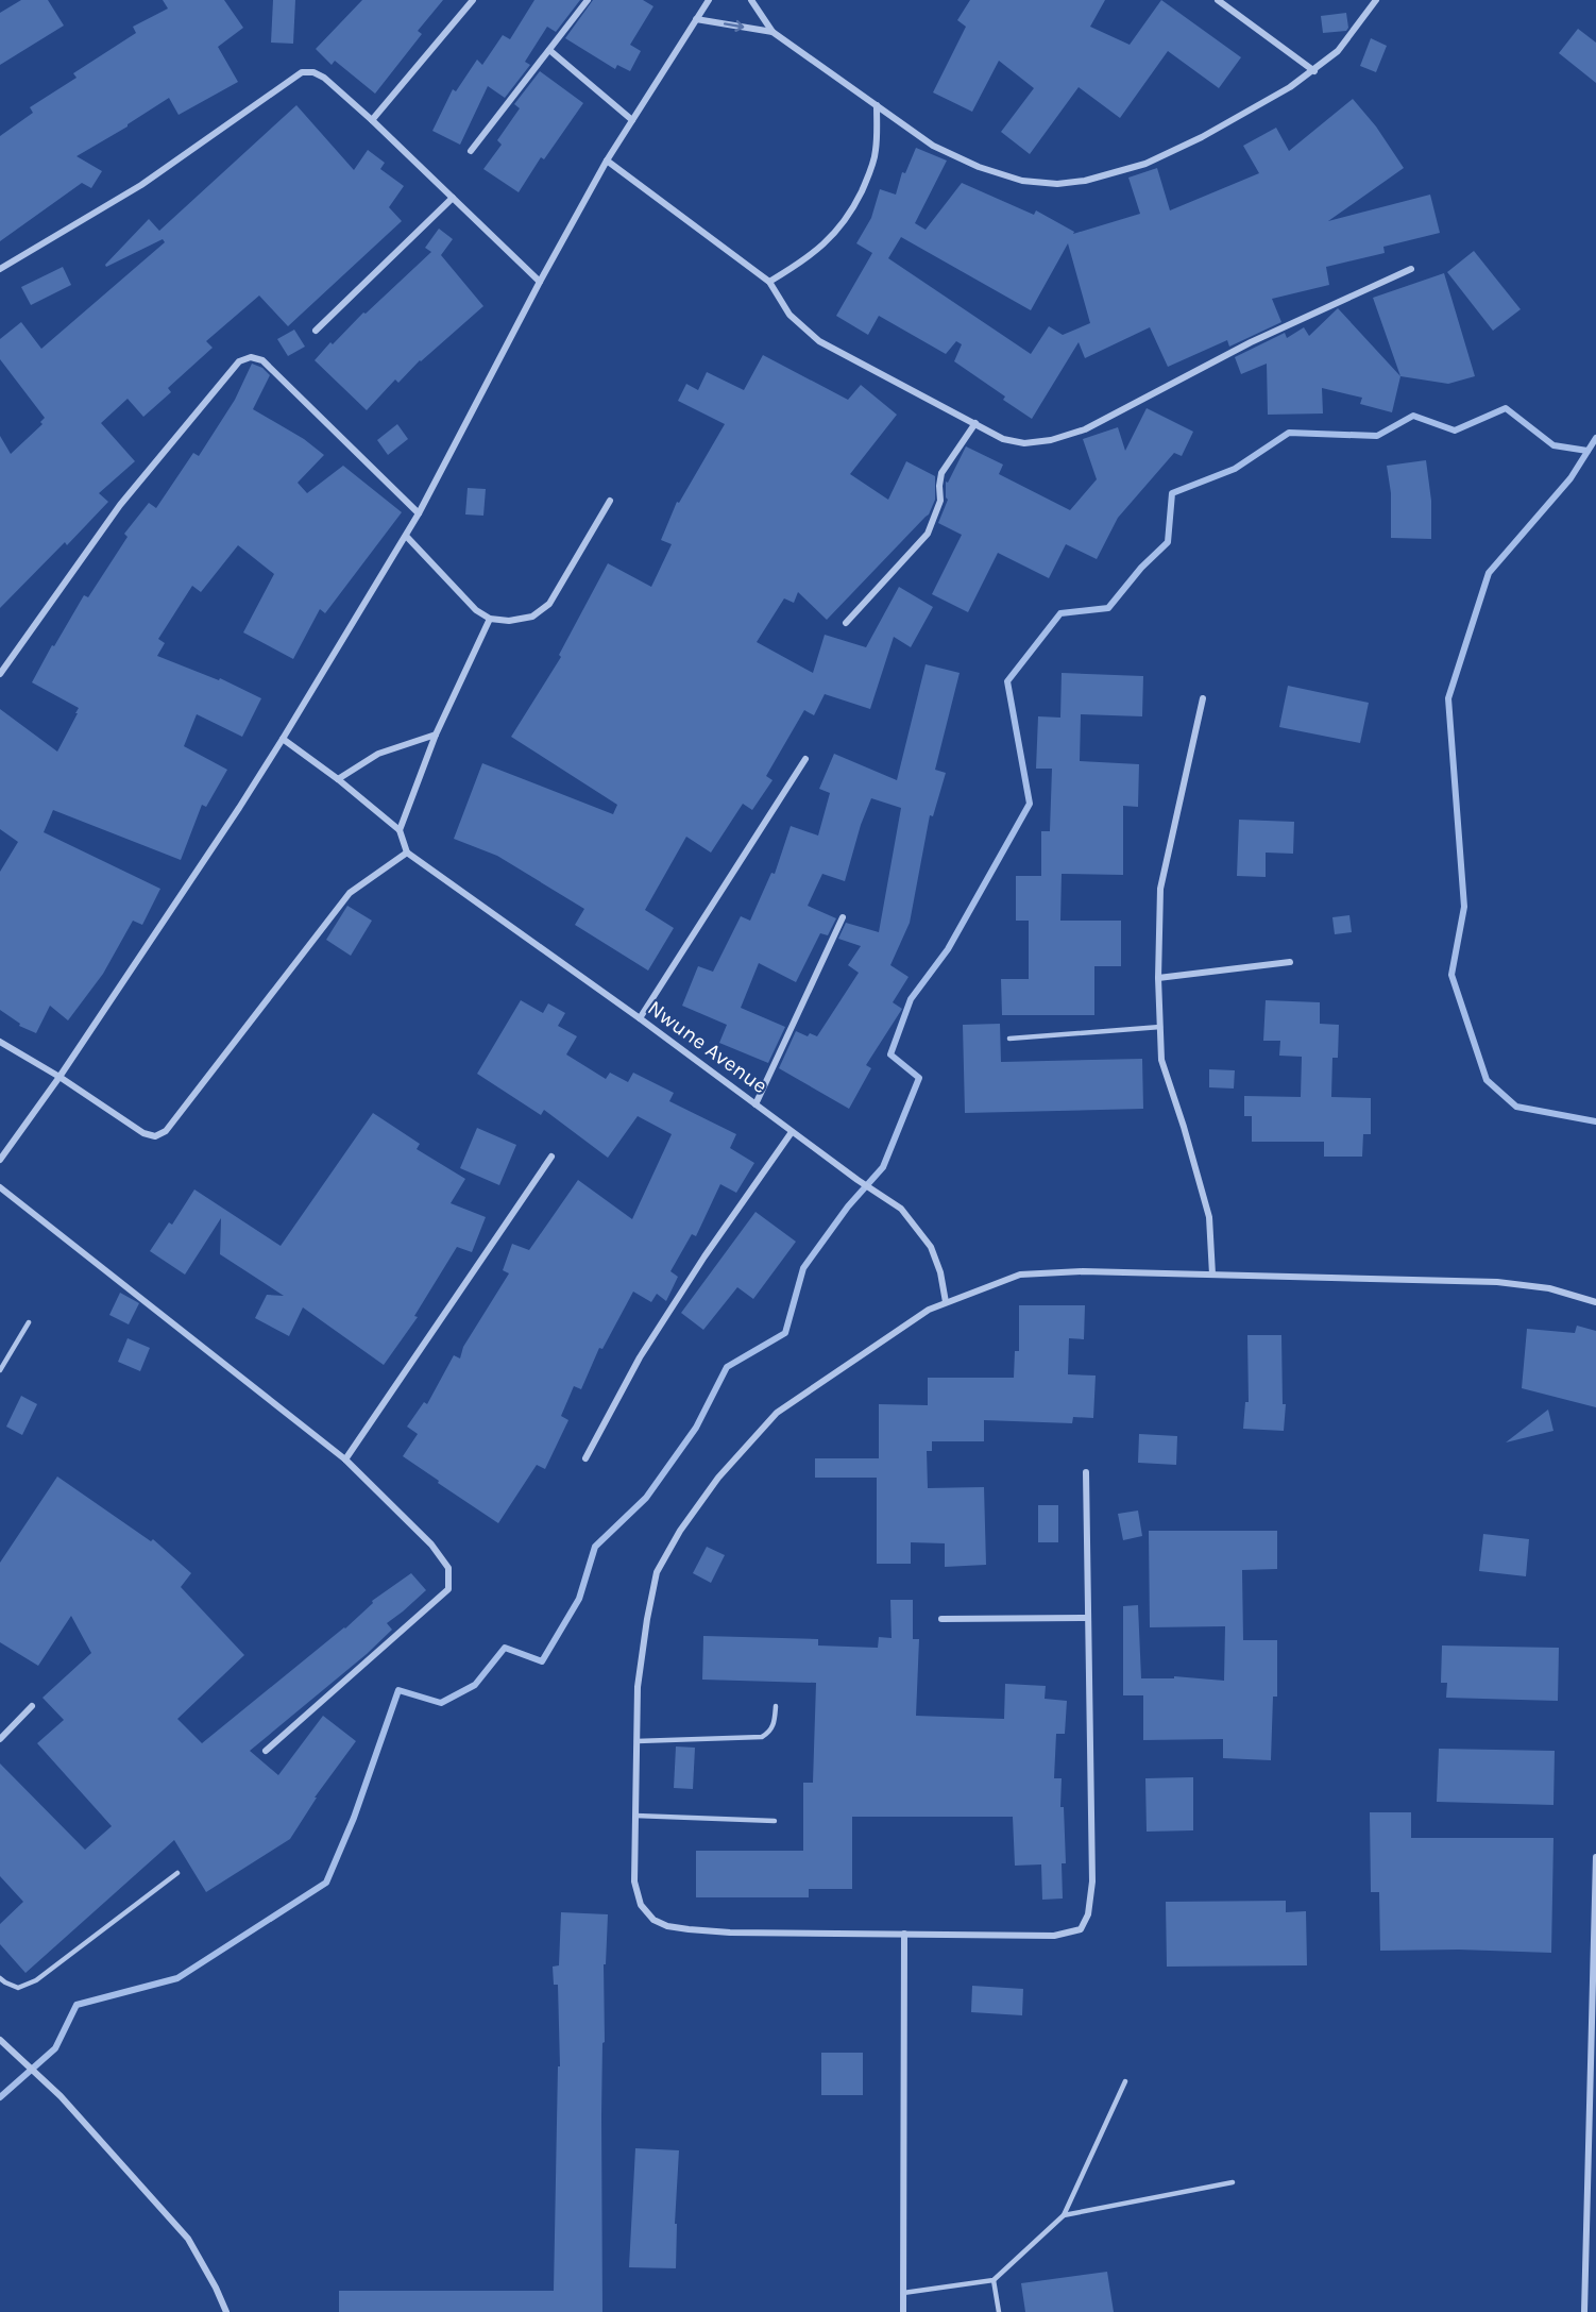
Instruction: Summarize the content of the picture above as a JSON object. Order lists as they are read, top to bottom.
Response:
{
  "streets": {
    "street": ["Nwune Avenue"]
  }
}
